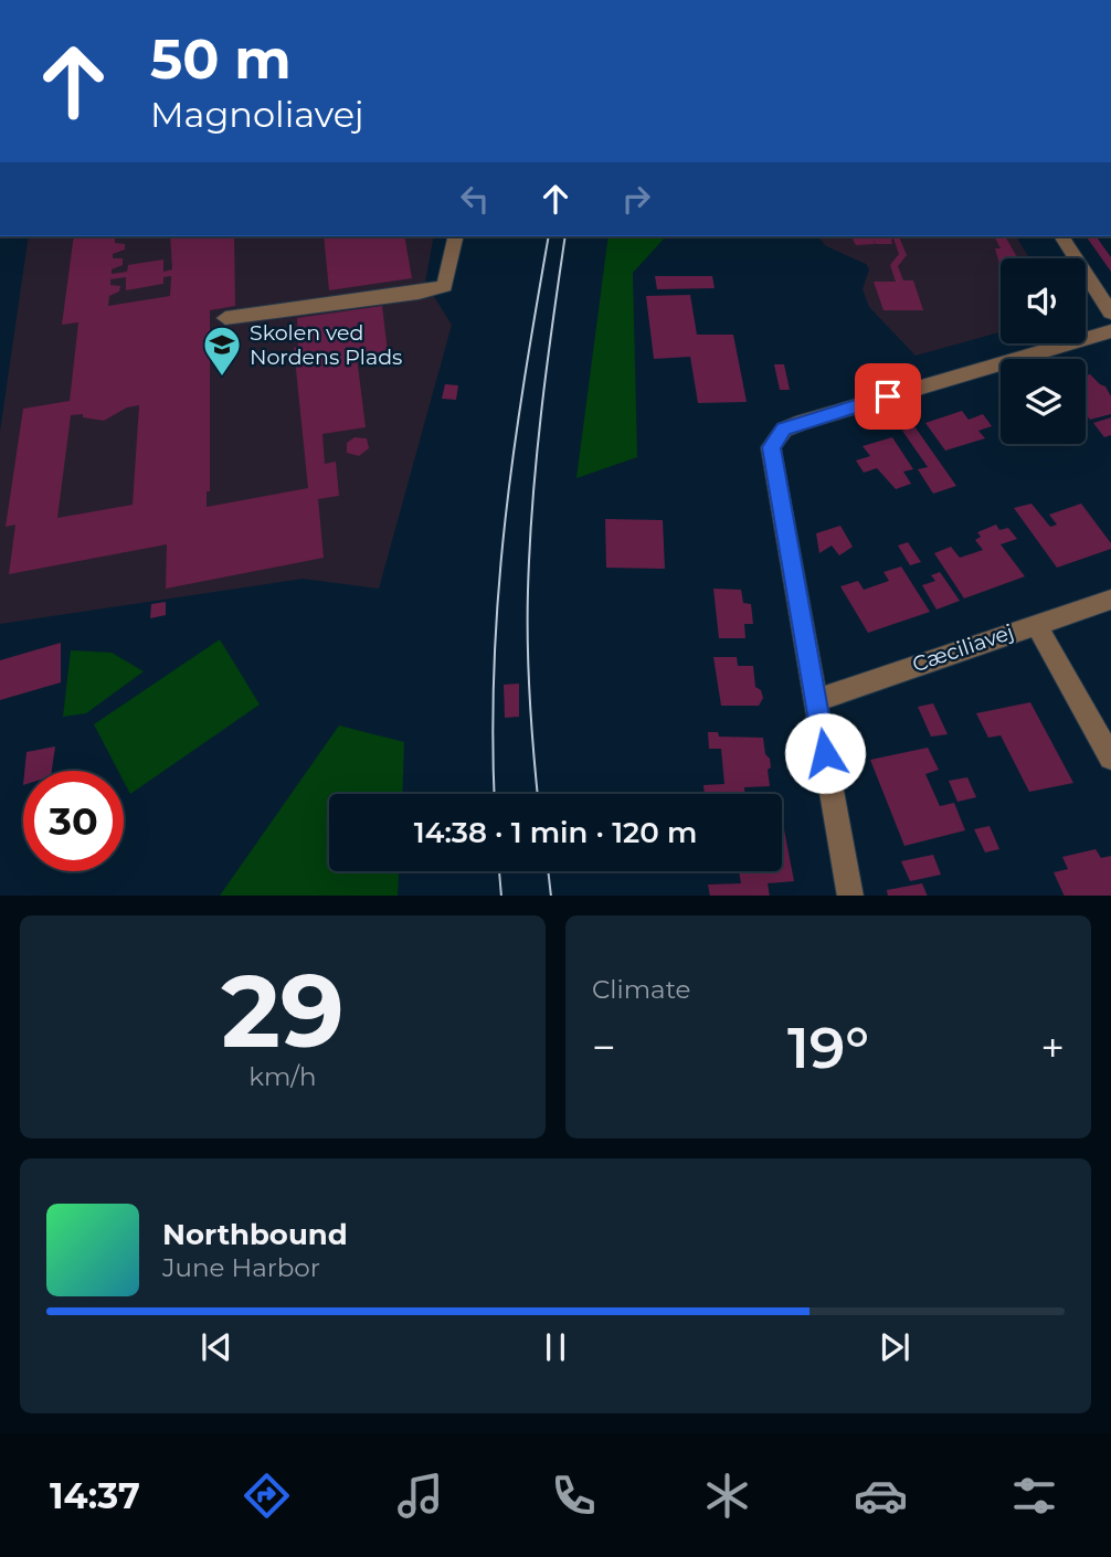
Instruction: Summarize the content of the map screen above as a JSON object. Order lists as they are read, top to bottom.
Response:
{
  "streets": {
    "street": ["Cæciliavej"]
  },
  "places": {
    "school or university": ["Skolen ved Nordens Plads"]
  },
  "page": {
    "turn": ["50 m", "Magnoliavej"],
    "limit": "30",
    "trip": "14:38 · 1 min · 120 m",
    "tile": [
      ["29", "km/h"],
      "Climate"
    ],
    "heat": ["−", "19°", "+"],
    "song": ["Northbound", "June Harbor"],
    "tabs": "14:37"
  }
}
